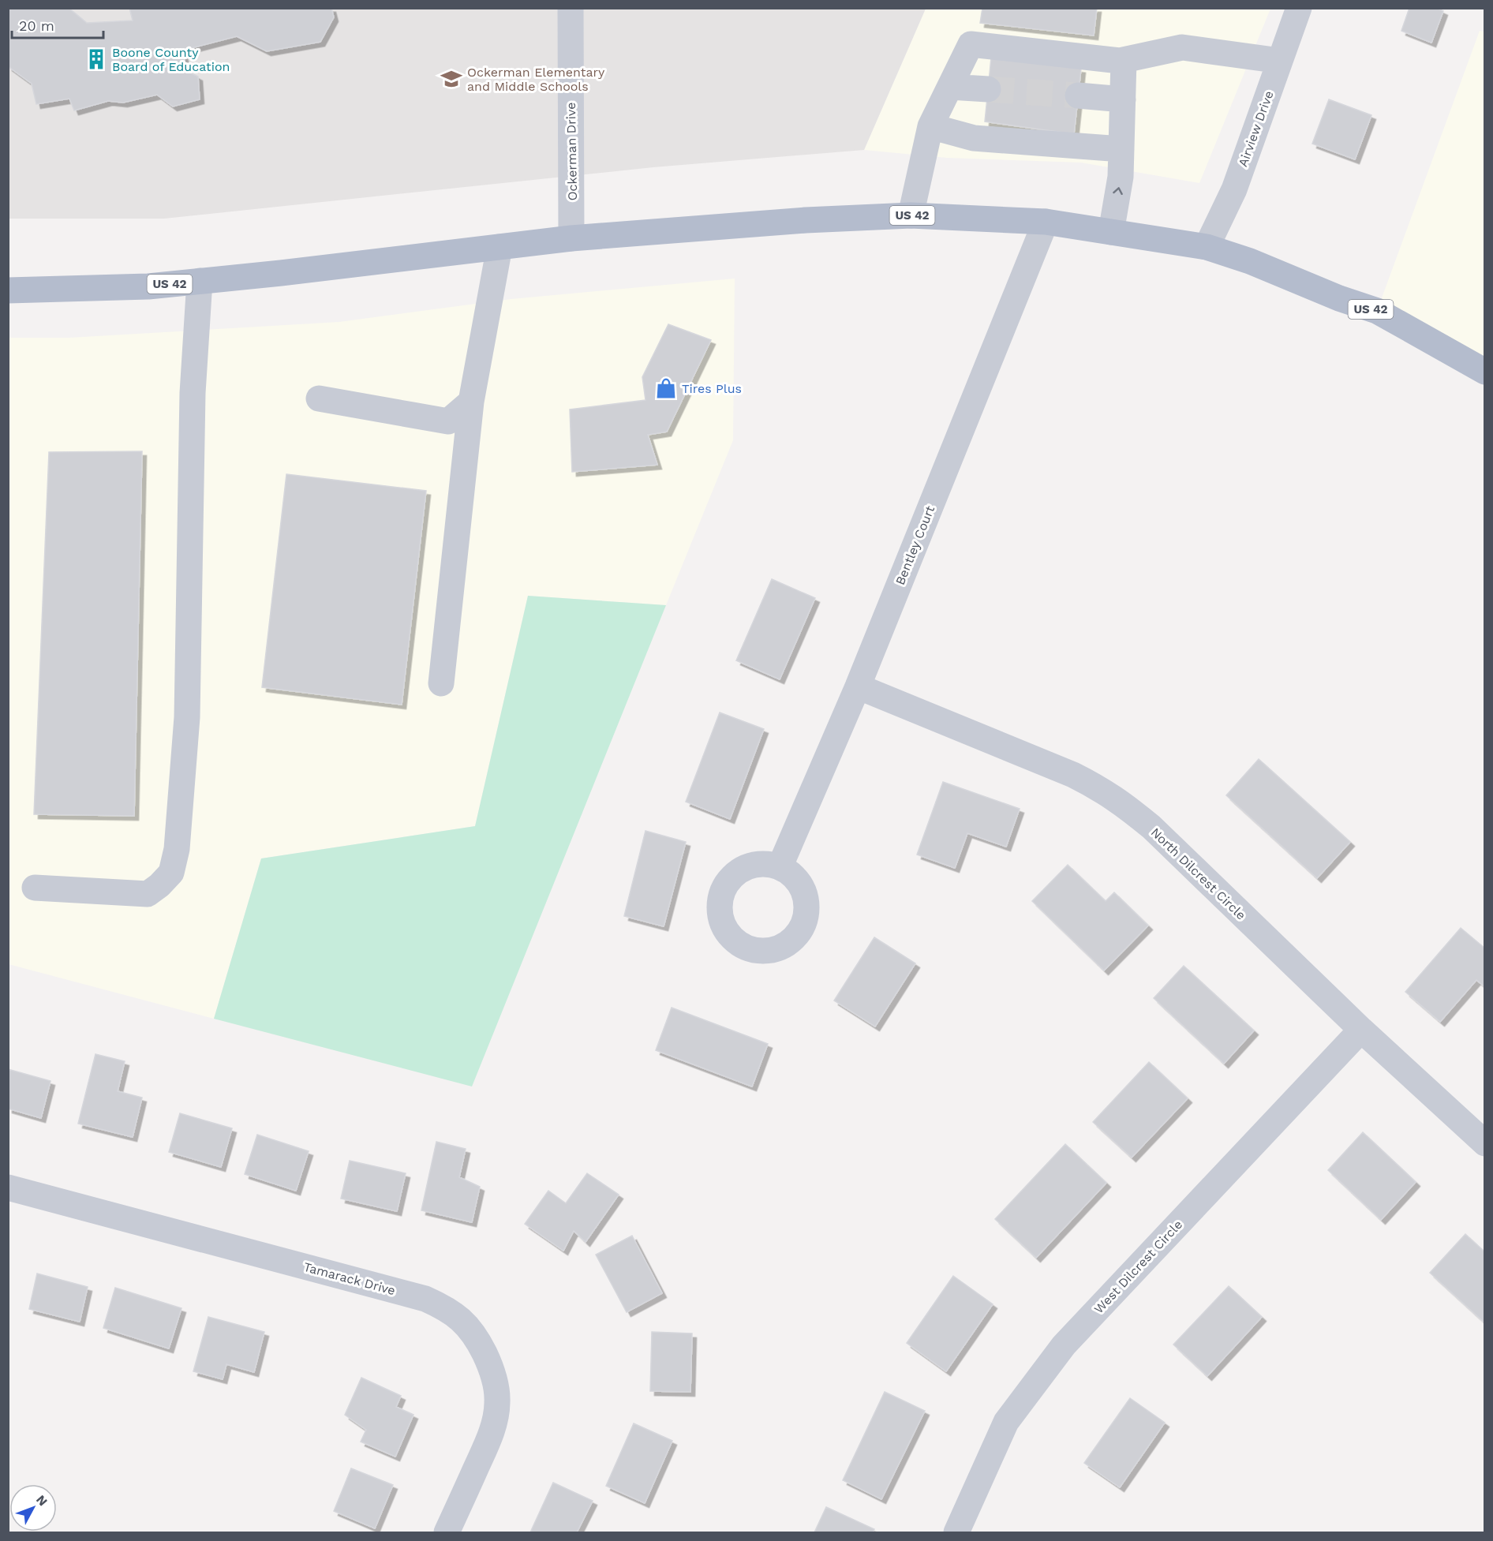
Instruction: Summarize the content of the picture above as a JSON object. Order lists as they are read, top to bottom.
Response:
{
  "streets": {
    "main road": ["US 42"],
    "street": [
      "Airview Drive",
      "Ockerman Drive",
      "Bentley Court",
      "North Dilcrest Circle",
      "West Dilcrest Circle",
      "Tamarack Drive"
    ]
  },
  "crossings": [
    ["Airview Drive", "US 42"],
    ["Ockerman Drive", "US 42"],
    ["US 42", "Bentley Court"],
    ["Bentley Court", "North Dilcrest Circle"],
    ["North Dilcrest Circle", "West Dilcrest Circle"]
  ],
  "places": {
    "building": ["Boone County Board of Education"],
    "school or university": ["Ockerman Elementary and Middle Schools"],
    "shop": ["Tires Plus"]
  },
  "scale_bar": "20 m",
  "north": "top right"
}
